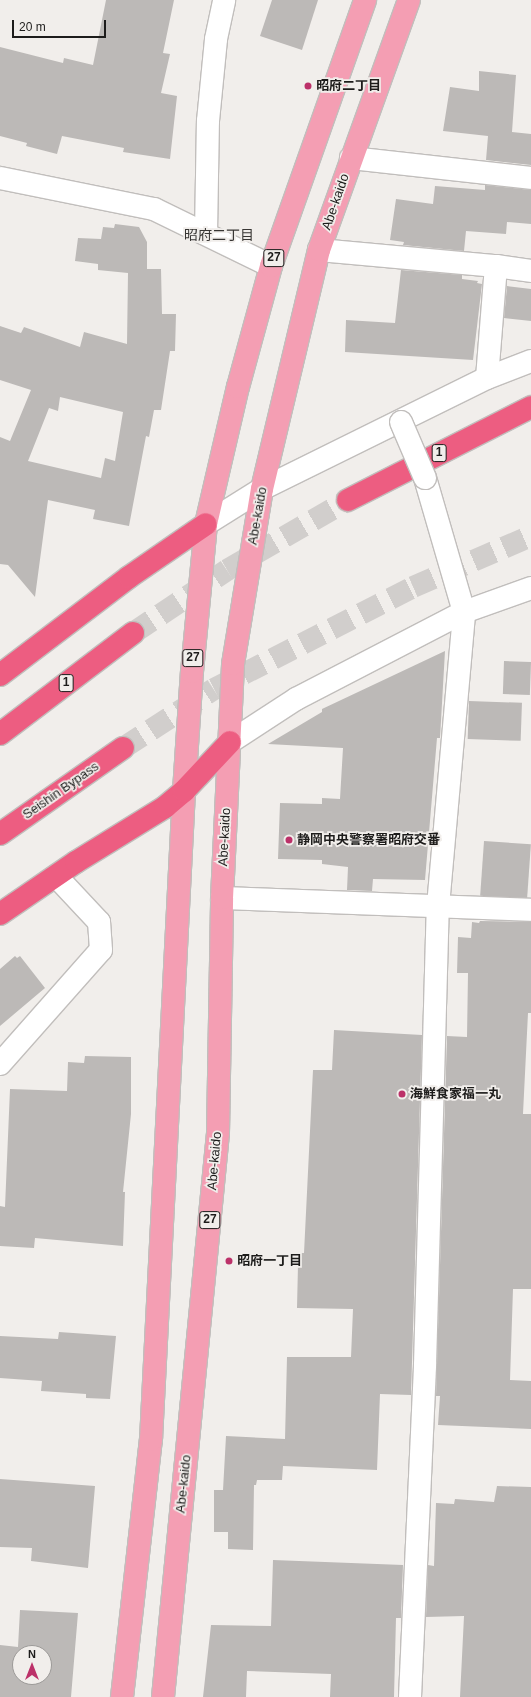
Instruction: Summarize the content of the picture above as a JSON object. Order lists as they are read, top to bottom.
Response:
{
  "streets": {
    "highway": ["1", "Seishin Bypass"],
    "main road": ["Abe-kaido", "27"]
  },
  "districts": ["昭府二丁目"],
  "places": [
    "昭府二丁目",
    "静岡中央警察署昭府交番",
    "海鮮食家福一丸",
    "昭府一丁目"
  ],
  "scale_bar": "20 m",
  "north": "top"
}
